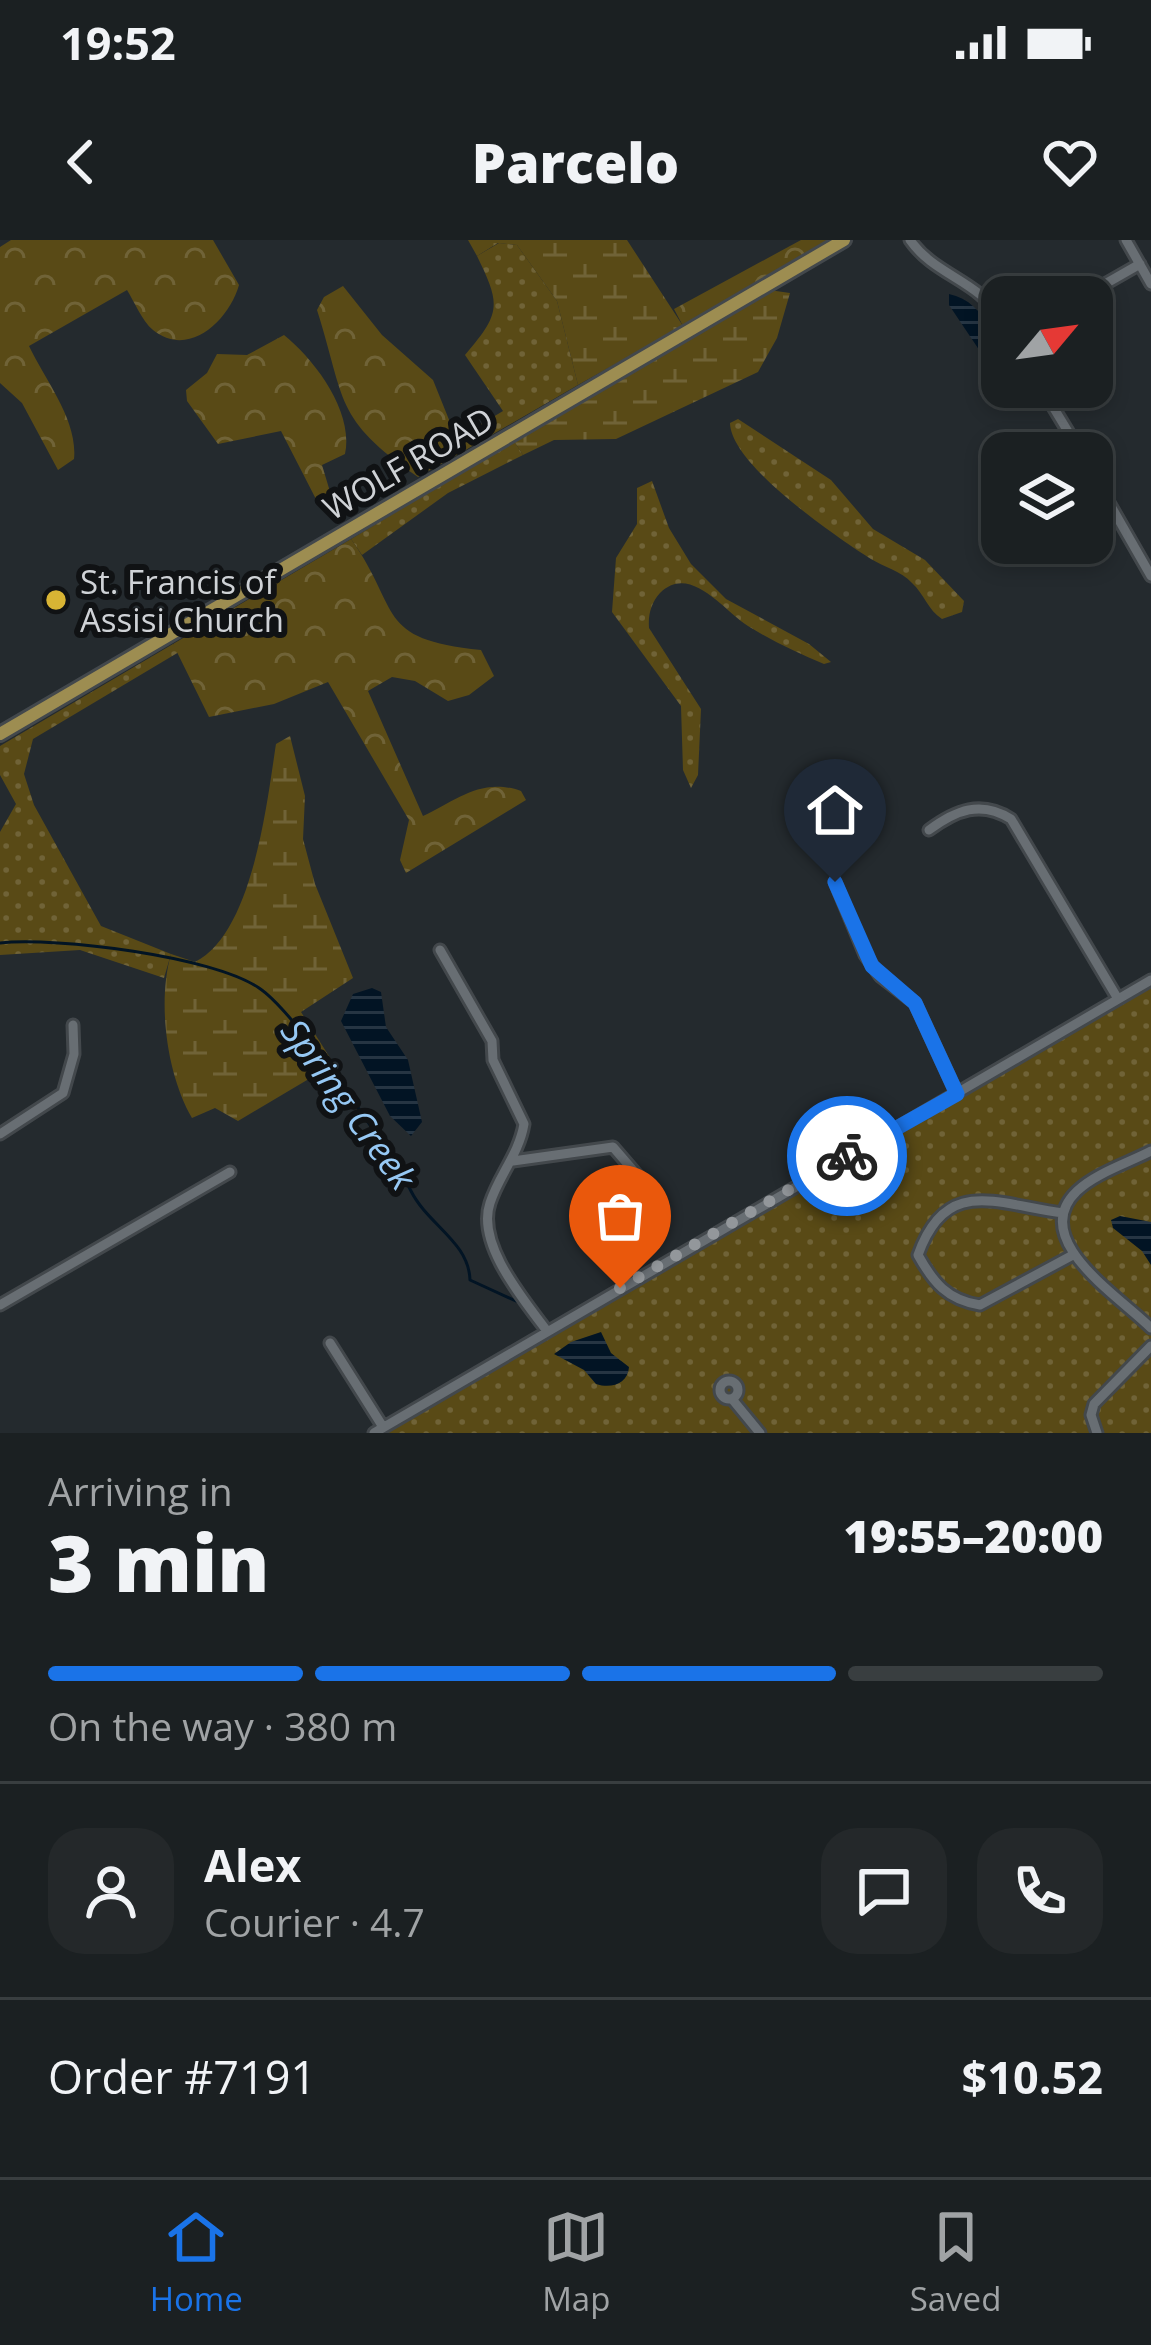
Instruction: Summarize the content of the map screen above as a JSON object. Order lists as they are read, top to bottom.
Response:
{
  "streets": {
    "main road": ["WOLF ROAD"]
  },
  "water": ["Spring Creek"],
  "places": ["St. Francis of Assisi Church"],
  "north": "top right",
  "page": {
    "status": "19:52",
    "header": "Parcelo",
    "heading": ["3 min", "Arriving in", "19:55–20:00"],
    "panel": [
      "Alex",
      "Courier · 4.7",
      "Order #7191",
      "$10.52"
    ],
    "bar": "On the way · 380 m",
    "tabs": ["Home", "Map", "Saved"]
  }
}
